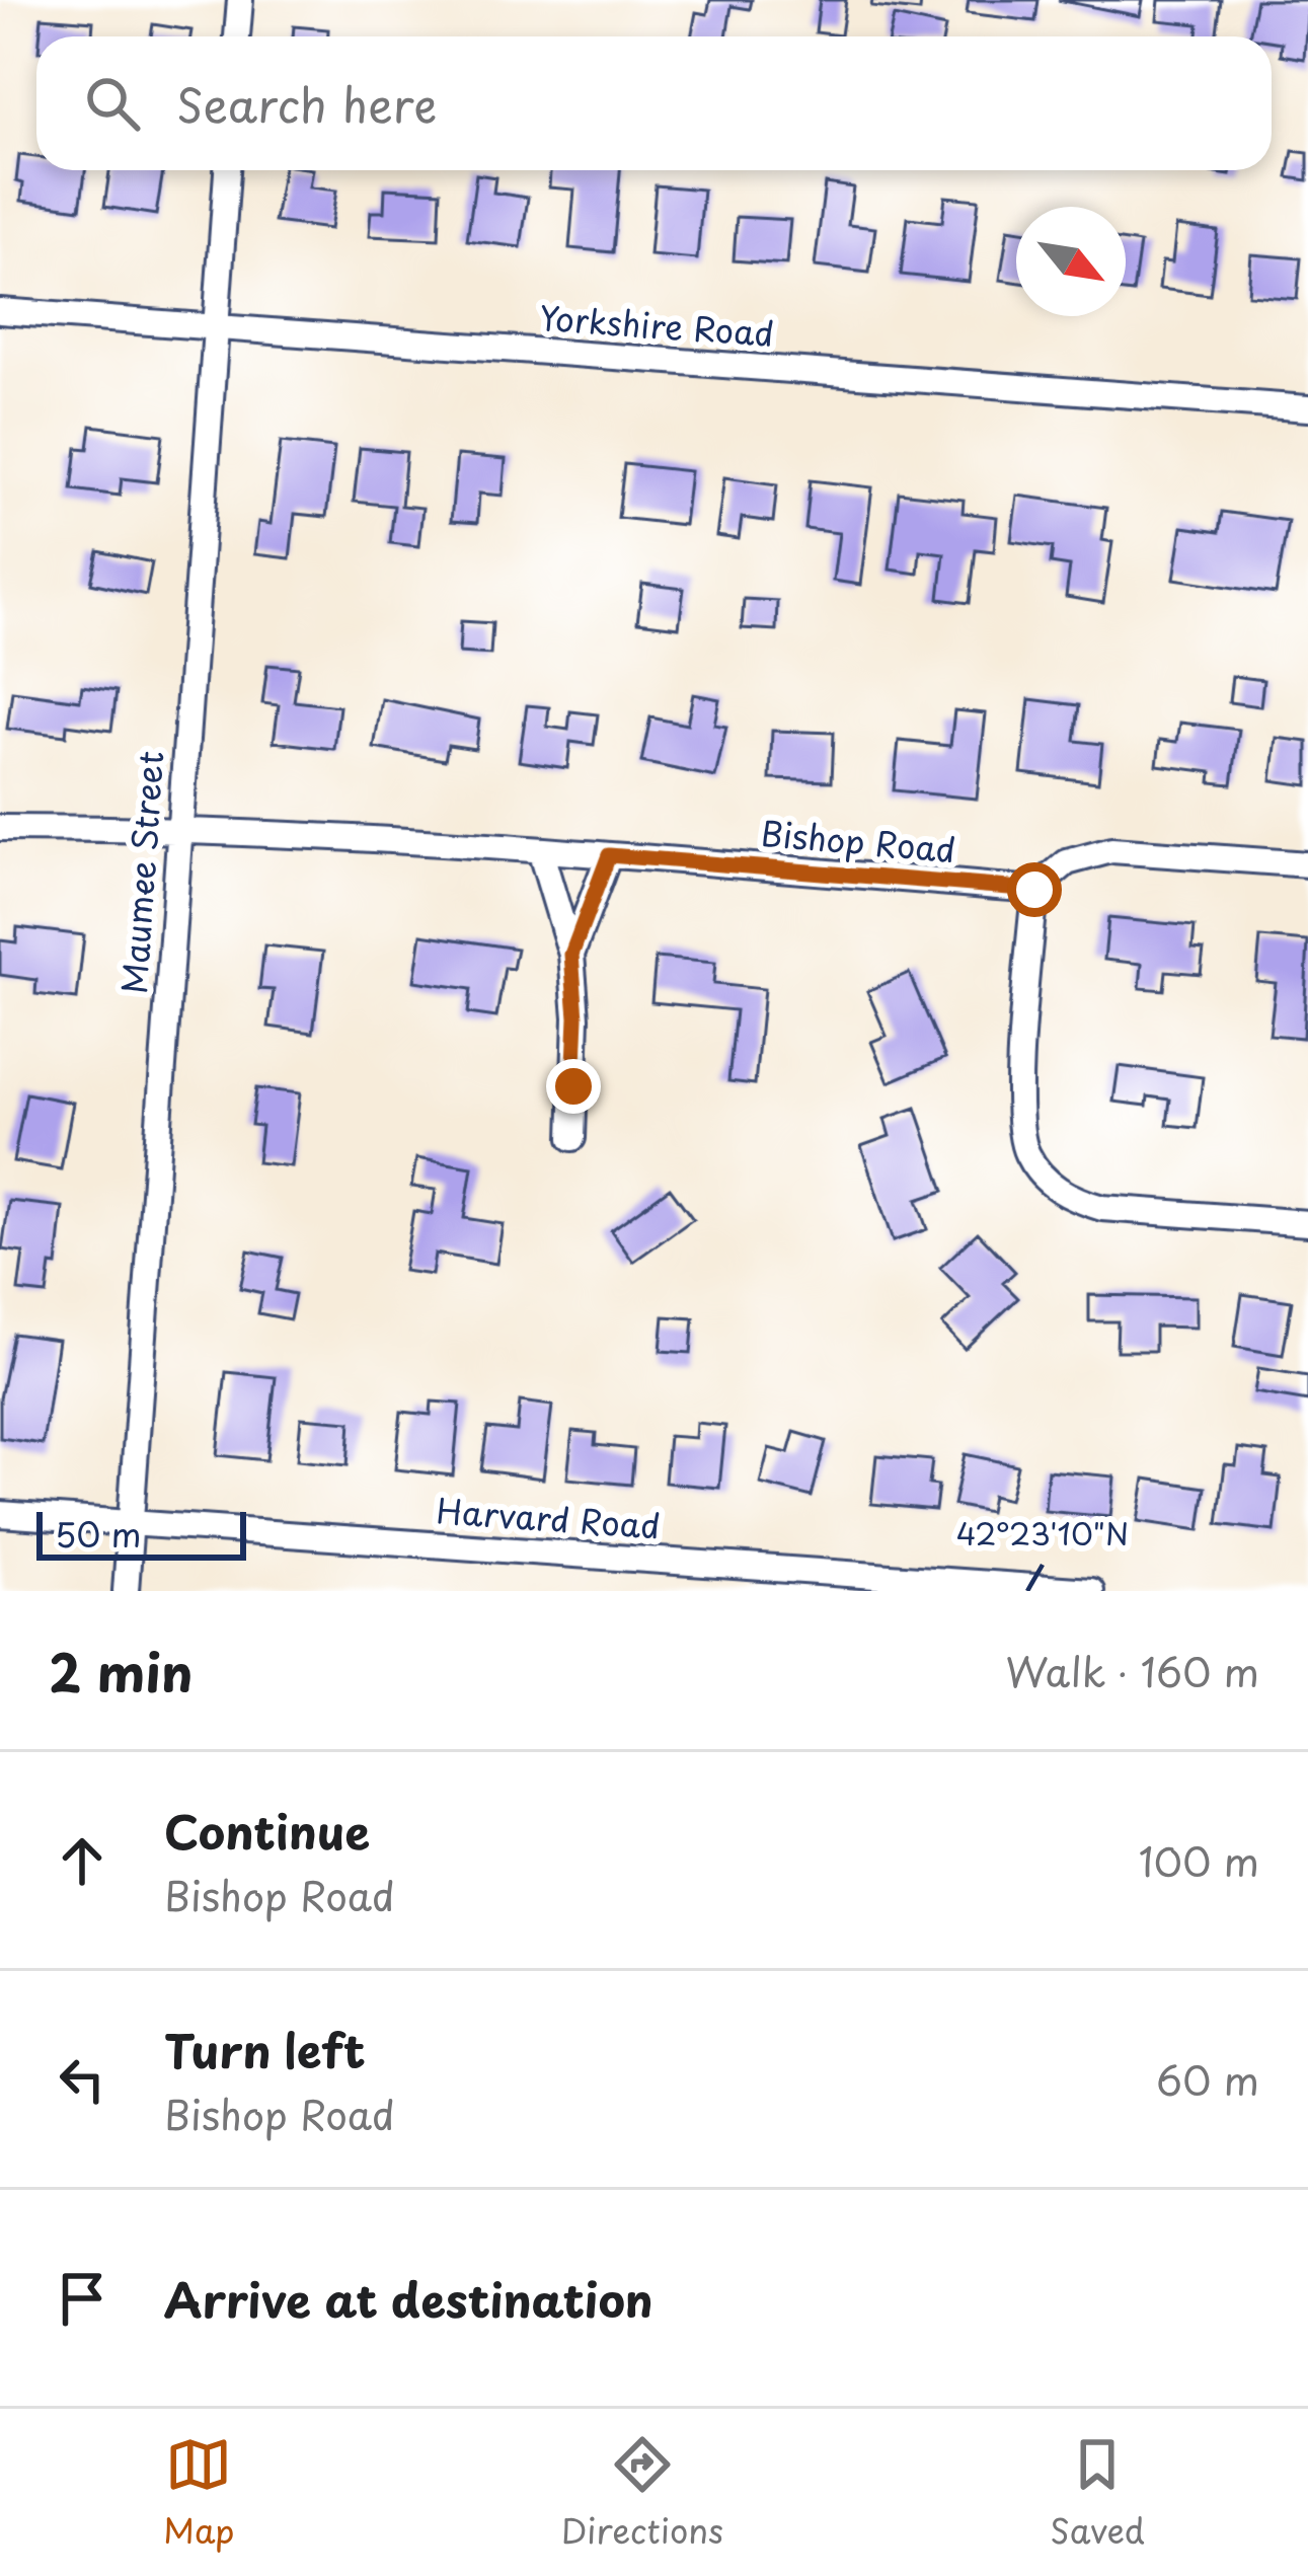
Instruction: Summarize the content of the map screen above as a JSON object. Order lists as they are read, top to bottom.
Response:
{
  "streets": {
    "street": [
      "Yorkshire Road",
      "Bishop Road",
      "Maumee Street",
      "Harvard Road"
    ]
  },
  "crossings": [
    ["Yorkshire Road", "Maumee Street"],
    ["Bishop Road", "Maumee Street"],
    ["Maumee Street", "Harvard Road"]
  ],
  "scale_bar": "50 m",
  "north": "bottom right",
  "page": {
    "search": "Search here",
    "scale": "50 m",
    "heading": ["2 min", "Walk · 160 m"],
    "list": [
      ["Continue", "Bishop Road", "100 m"],
      ["Turn left", "Bishop Road", "60 m"],
      "Arrive at destination"
    ],
    "nav": ["Map", "Directions", "Saved"]
  },
  "coordinates": ["42°23'10\"N"]
}
